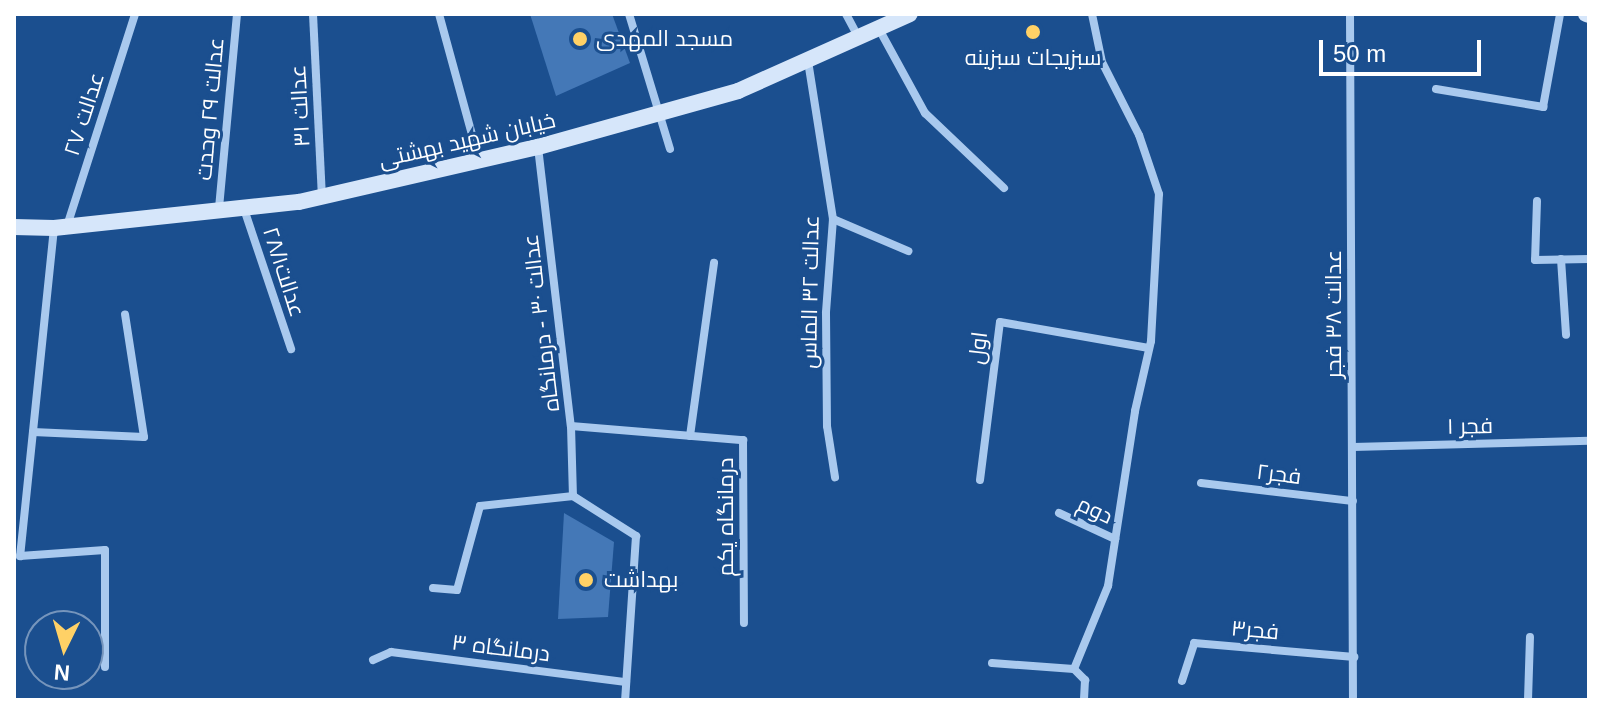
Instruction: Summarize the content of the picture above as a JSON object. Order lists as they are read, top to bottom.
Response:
{
  "streets": {
    "main road": ["خیابان شهید بهشتی"],
    "street": [
      "عدالت ۳۱",
      "عدالت ۲۹ وحدت",
      "عدالت ۲۷",
      "عدالت۲۸/۱",
      "عدالت ۳۲ الماس",
      "عدالت ۳۸ فجر",
      "عدالت ۳۰ - درمانگاه",
      "اول",
      "فجر ۱",
      "فجر۲",
      "دوم",
      "درمانگاه یکم",
      "فجر۳",
      "درمانگاه ۳"
    ]
  },
  "crossings": [
    ["عدالت ۳۱", "خیابان شهید بهشتی"],
    ["عدالت ۲۹ وحدت", "خیابان شهید بهشتی"],
    ["عدالت ۲۷", "خیابان شهید بهشتی"],
    ["خیابان شهید بهشتی", "عدالت۲۸/۱"],
    ["خیابان شهید بهشتی", "عدالت ۳۲ الماس"],
    ["خیابان شهید بهشتی", "عدالت ۳۰ - درمانگاه"],
    ["عدالت ۳۸ فجر", "فجر ۱"],
    ["عدالت ۳۸ فجر", "فجر۲"],
    ["عدالت ۳۸ فجر", "فجر۳"],
    ["عدالت ۳۰ - درمانگاه", "درمانگاه یکم"]
  ],
  "places": ["سبزیجات سبزینه", "مسجد المهدی", "بهداشت"],
  "scale_bar": "50 m",
  "north": "bottom"
}
